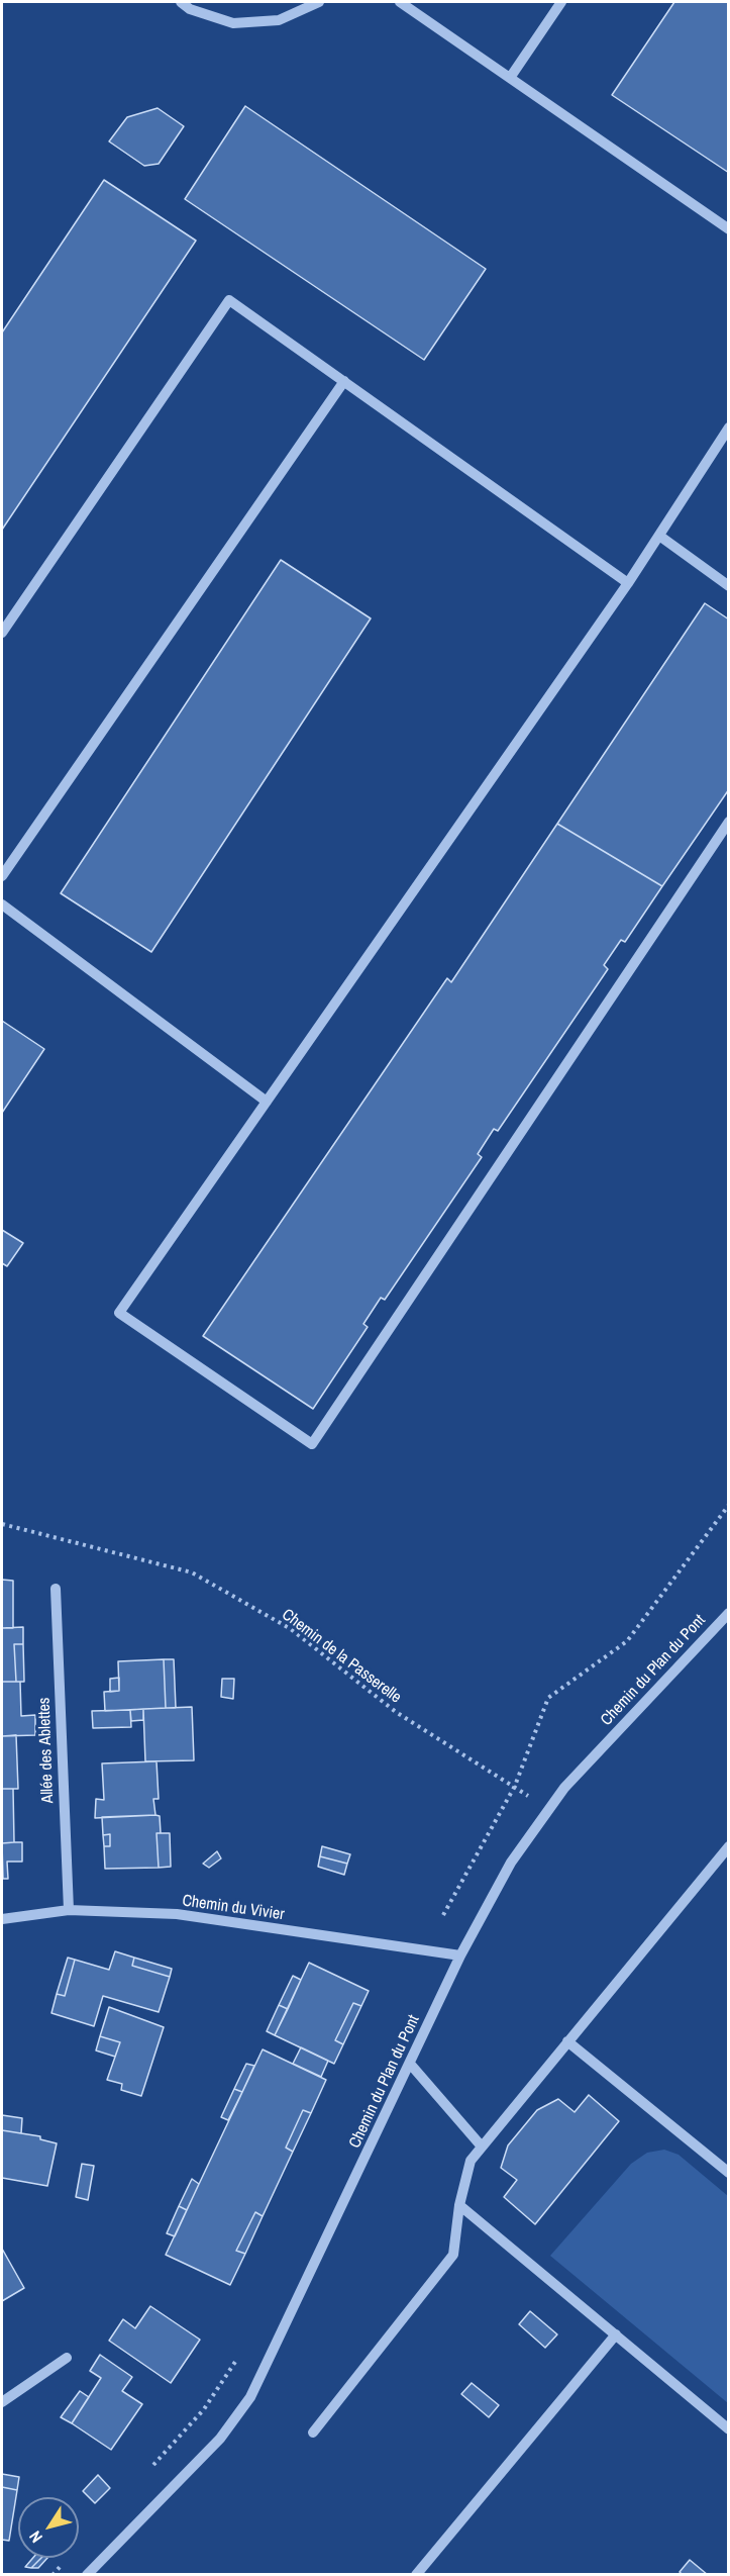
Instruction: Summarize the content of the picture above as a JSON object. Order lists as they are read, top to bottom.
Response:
{
  "streets": {
    "street": ["Chemin du Plan du Pont", "Allée des Ablettes", "Chemin du Vivier"],
    "path": ["Chemin de la Passerelle"]
  },
  "crossings": [
    ["Chemin de la Passerelle", "Chemin du Plan du Pont"],
    ["Chemin du Plan du Pont", "Chemin du Vivier"],
    ["Allée des Ablettes", "Chemin du Vivier"]
  ],
  "north": "bottom left"
}
